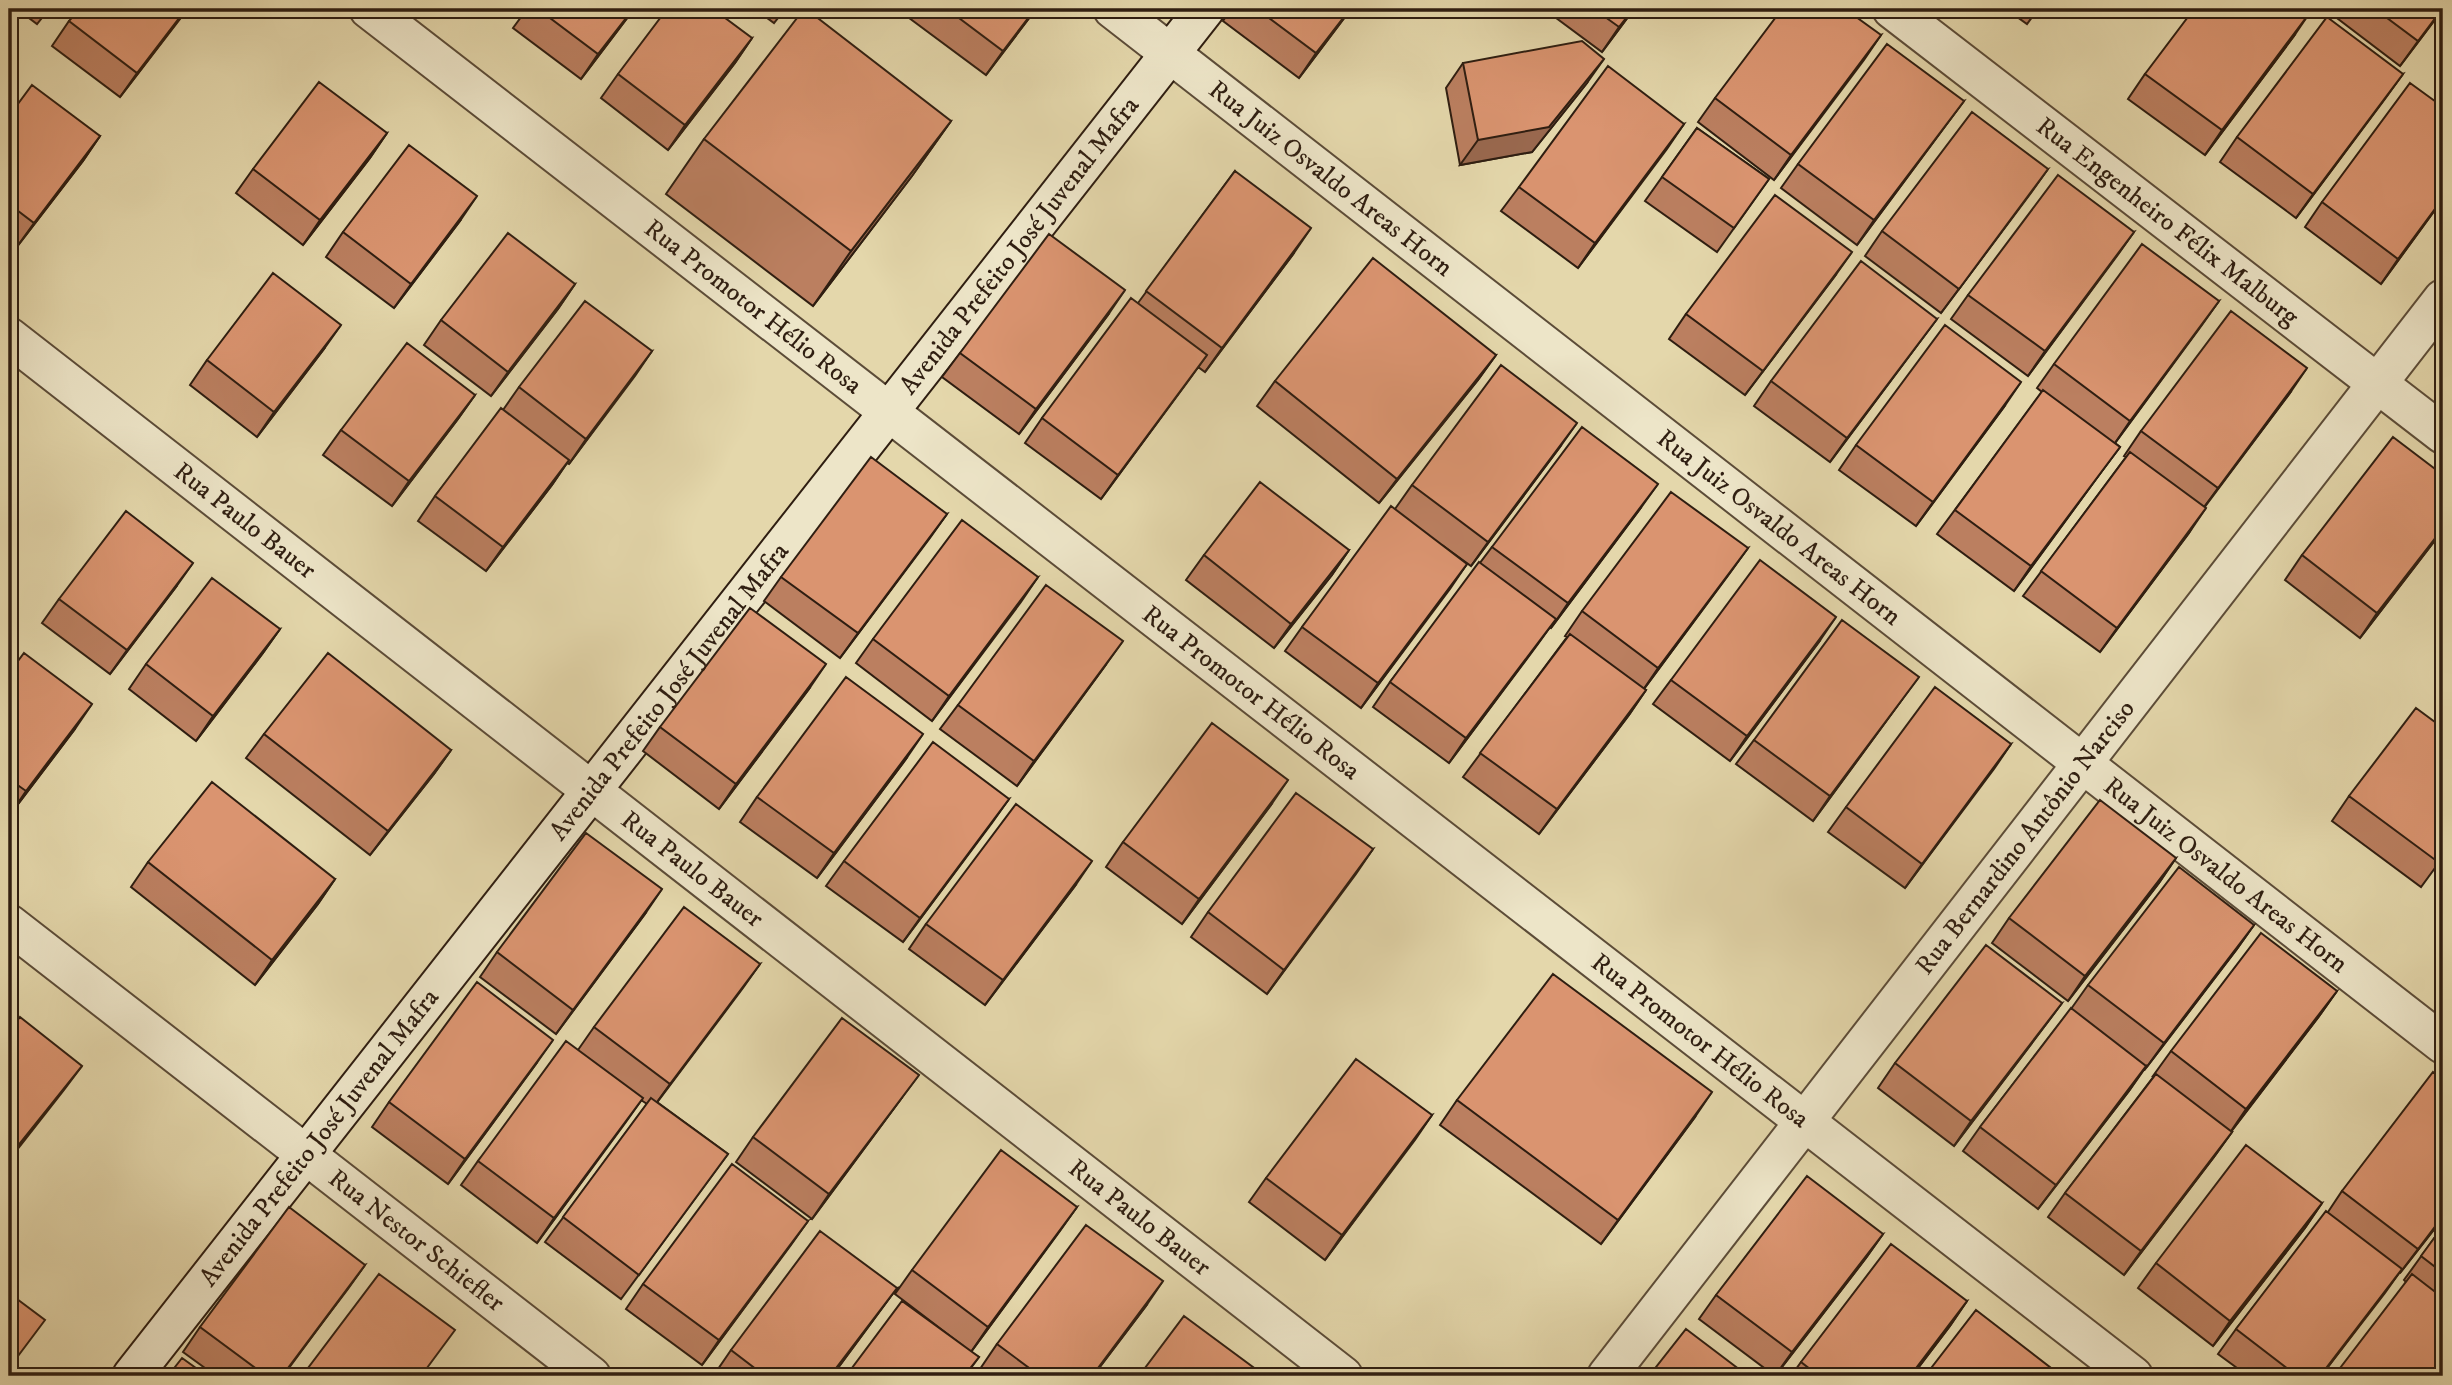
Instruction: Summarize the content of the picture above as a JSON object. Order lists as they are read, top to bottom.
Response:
{
  "streets": {
    "street": [
      "Rua Juiz Osvaldo Areas Horn",
      "Rua Engenheiro Félix Malburg",
      "Avenida Prefeito José Juvenal Mafra",
      "Rua Promotor Hélio Rosa",
      "Rua Paulo Bauer",
      "Rua Bernardino Antônio Narciso",
      "Rua Nestor Schiefler"
    ]
  },
  "crossings": [
    ["Rua Juiz Osvaldo Areas Horn", "Avenida Prefeito José Juvenal Mafra"],
    ["Rua Juiz Osvaldo Areas Horn", "Rua Bernardino Antônio Narciso"],
    ["Rua Engenheiro Félix Malburg", "Rua Bernardino Antônio Narciso"],
    ["Avenida Prefeito José Juvenal Mafra", "Rua Promotor Hélio Rosa"],
    ["Avenida Prefeito José Juvenal Mafra", "Rua Paulo Bauer"],
    ["Avenida Prefeito José Juvenal Mafra", "Rua Nestor Schiefler"],
    ["Rua Promotor Hélio Rosa", "Rua Bernardino Antônio Narciso"]
  ]
}
